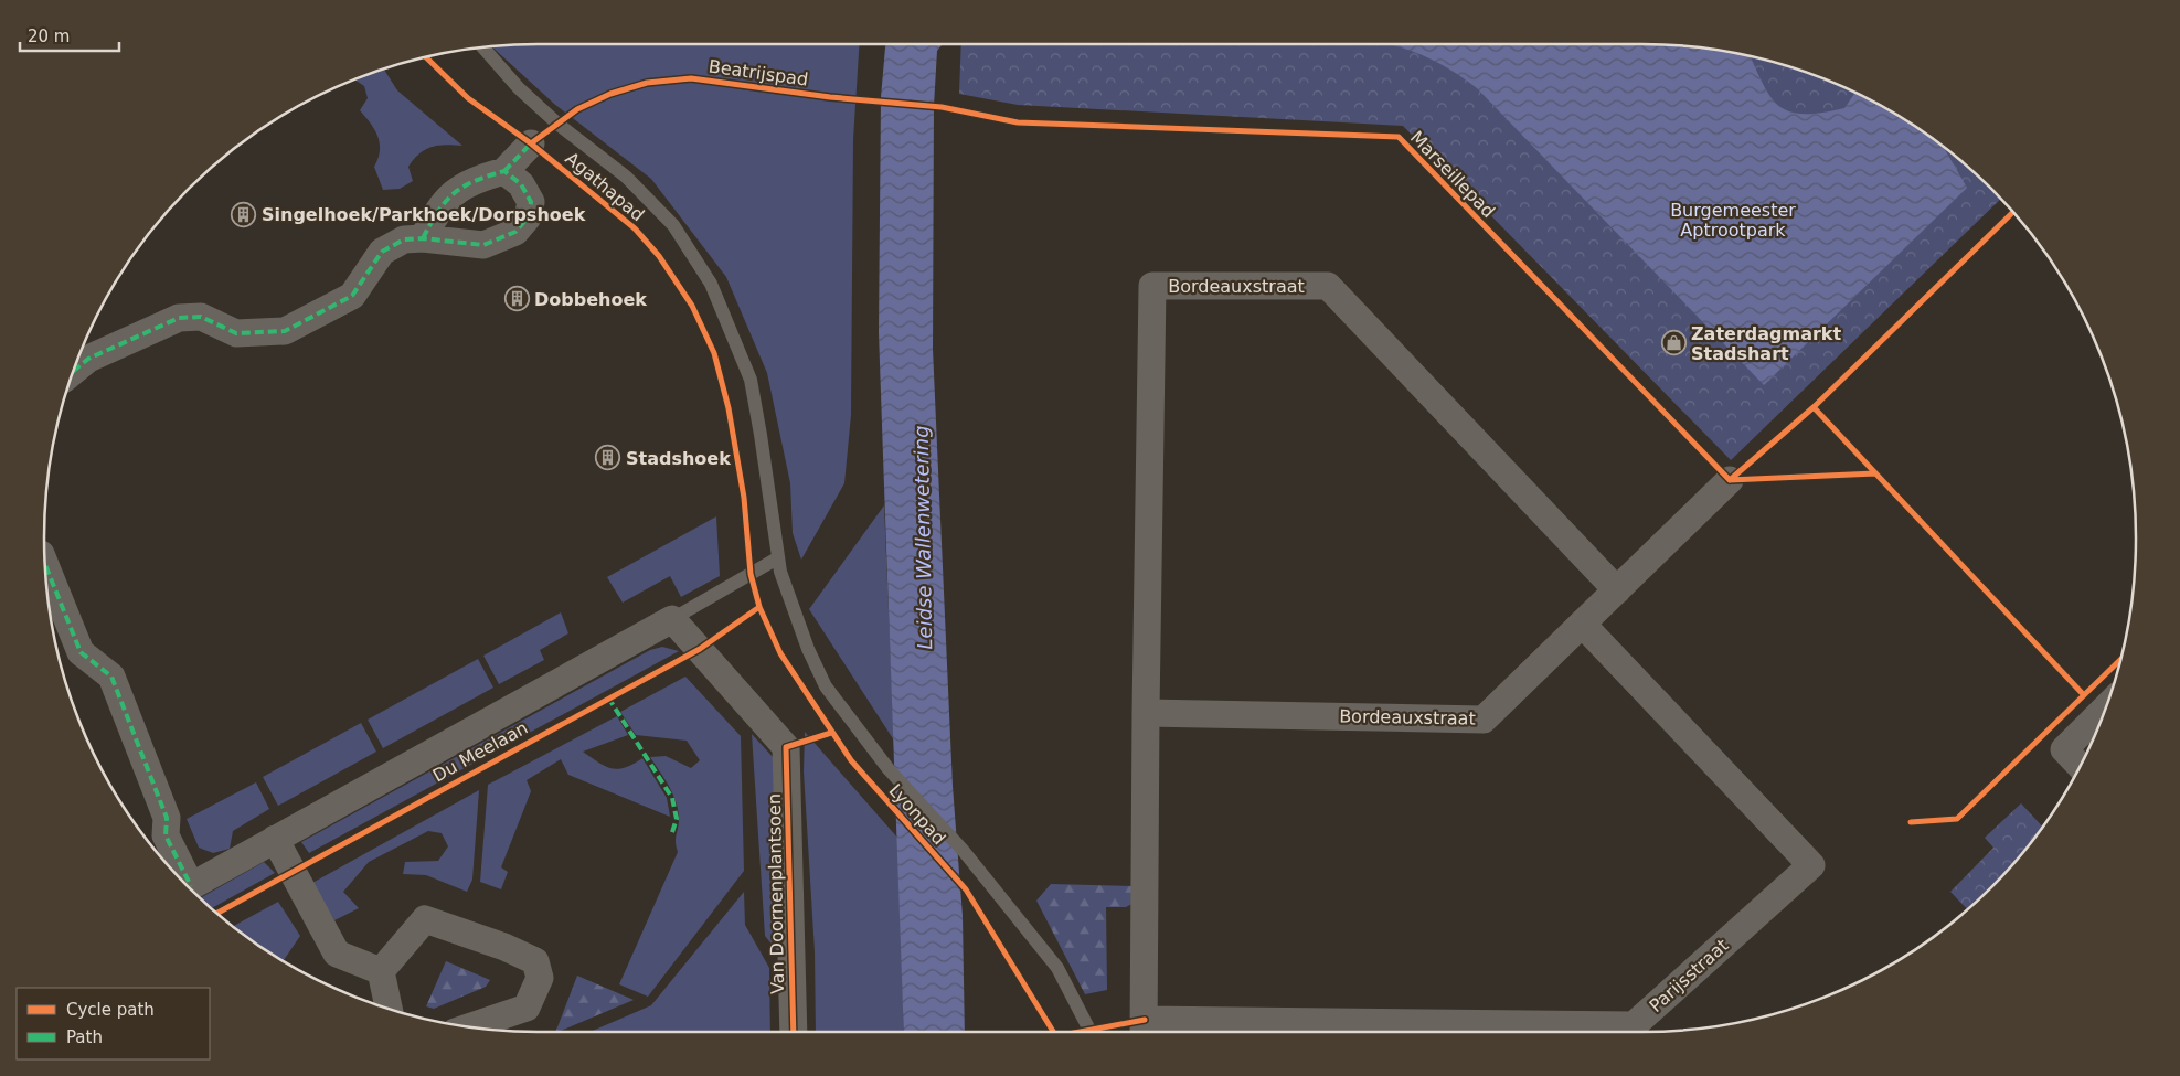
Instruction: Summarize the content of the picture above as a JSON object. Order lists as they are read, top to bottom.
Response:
{
  "streets": {
    "street": [
      "Bordeauxstraat",
      "Du Meelaan",
      "Van Doornenplantsoen",
      "Parijsstraat"
    ],
    "lane": ["Agathapad", "Lyonpad"],
    "cycle path": ["Beatrijspad"]
  },
  "crossings": [
    ["Agathapad", "Du Meelaan"],
    ["Agathapad", "Lyonpad"],
    ["Bordeauxstraat", "Parijsstraat"],
    ["Du Meelaan", "Lyonpad"],
    ["Du Meelaan", "Van Doornenplantsoen"]
  ],
  "water": ["Leidse Wallenwetering"],
  "parks": ["Burgemeester Aptrootpark"],
  "places": {
    "building": ["Singelhoek/Parkhoek/Dorpshoek", "Dobbehoek", "Stadshoek"],
    "shop": ["Zaterdagmarkt Stadshart"]
  },
  "legend": ["Cycle path", "Path"],
  "scale_bar": "20 m"
}
